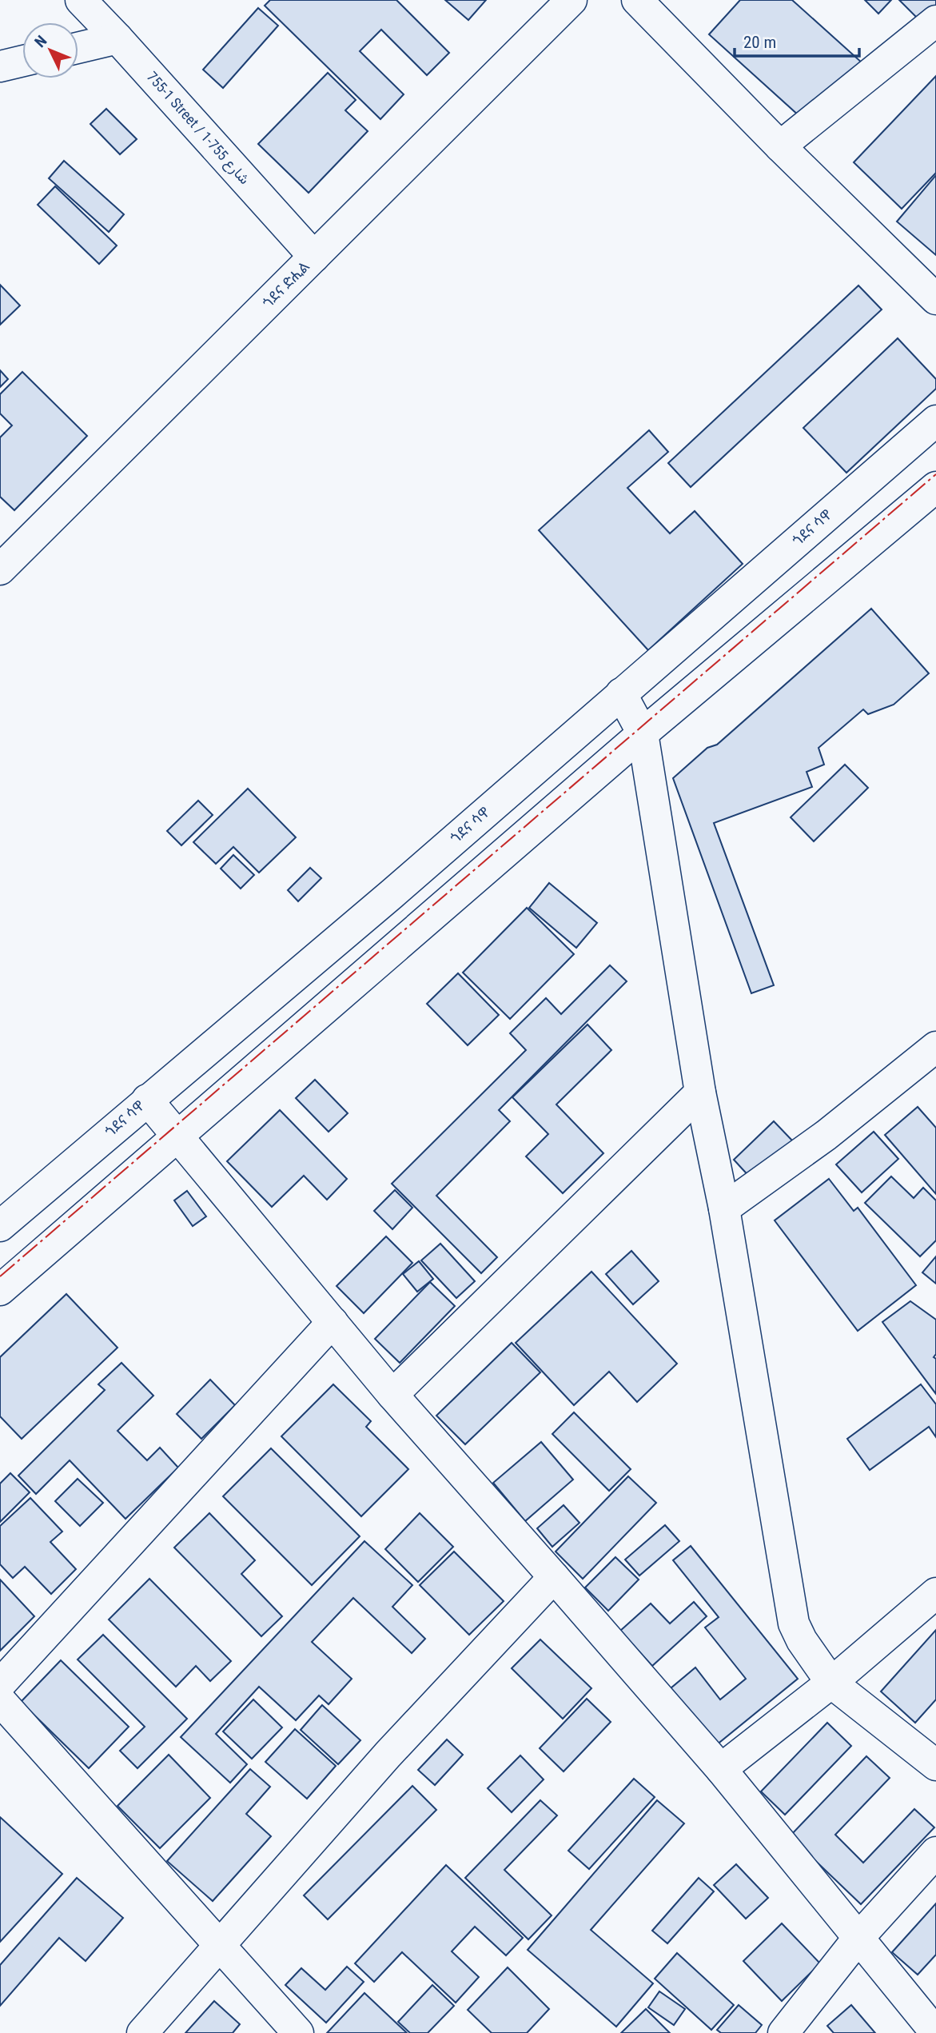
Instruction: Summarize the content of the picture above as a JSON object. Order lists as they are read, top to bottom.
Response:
{
  "streets": {
    "street": ["755-1 Street / شارع 755-1", "ጎደና ድሒል", "ጎደና ሳዋ"]
  },
  "crossings": [
    ["755-1 Street / شارع 755-1", "ጎደና ድሒል"]
  ],
  "scale_bar": "20 m",
  "north": "top left"
}
